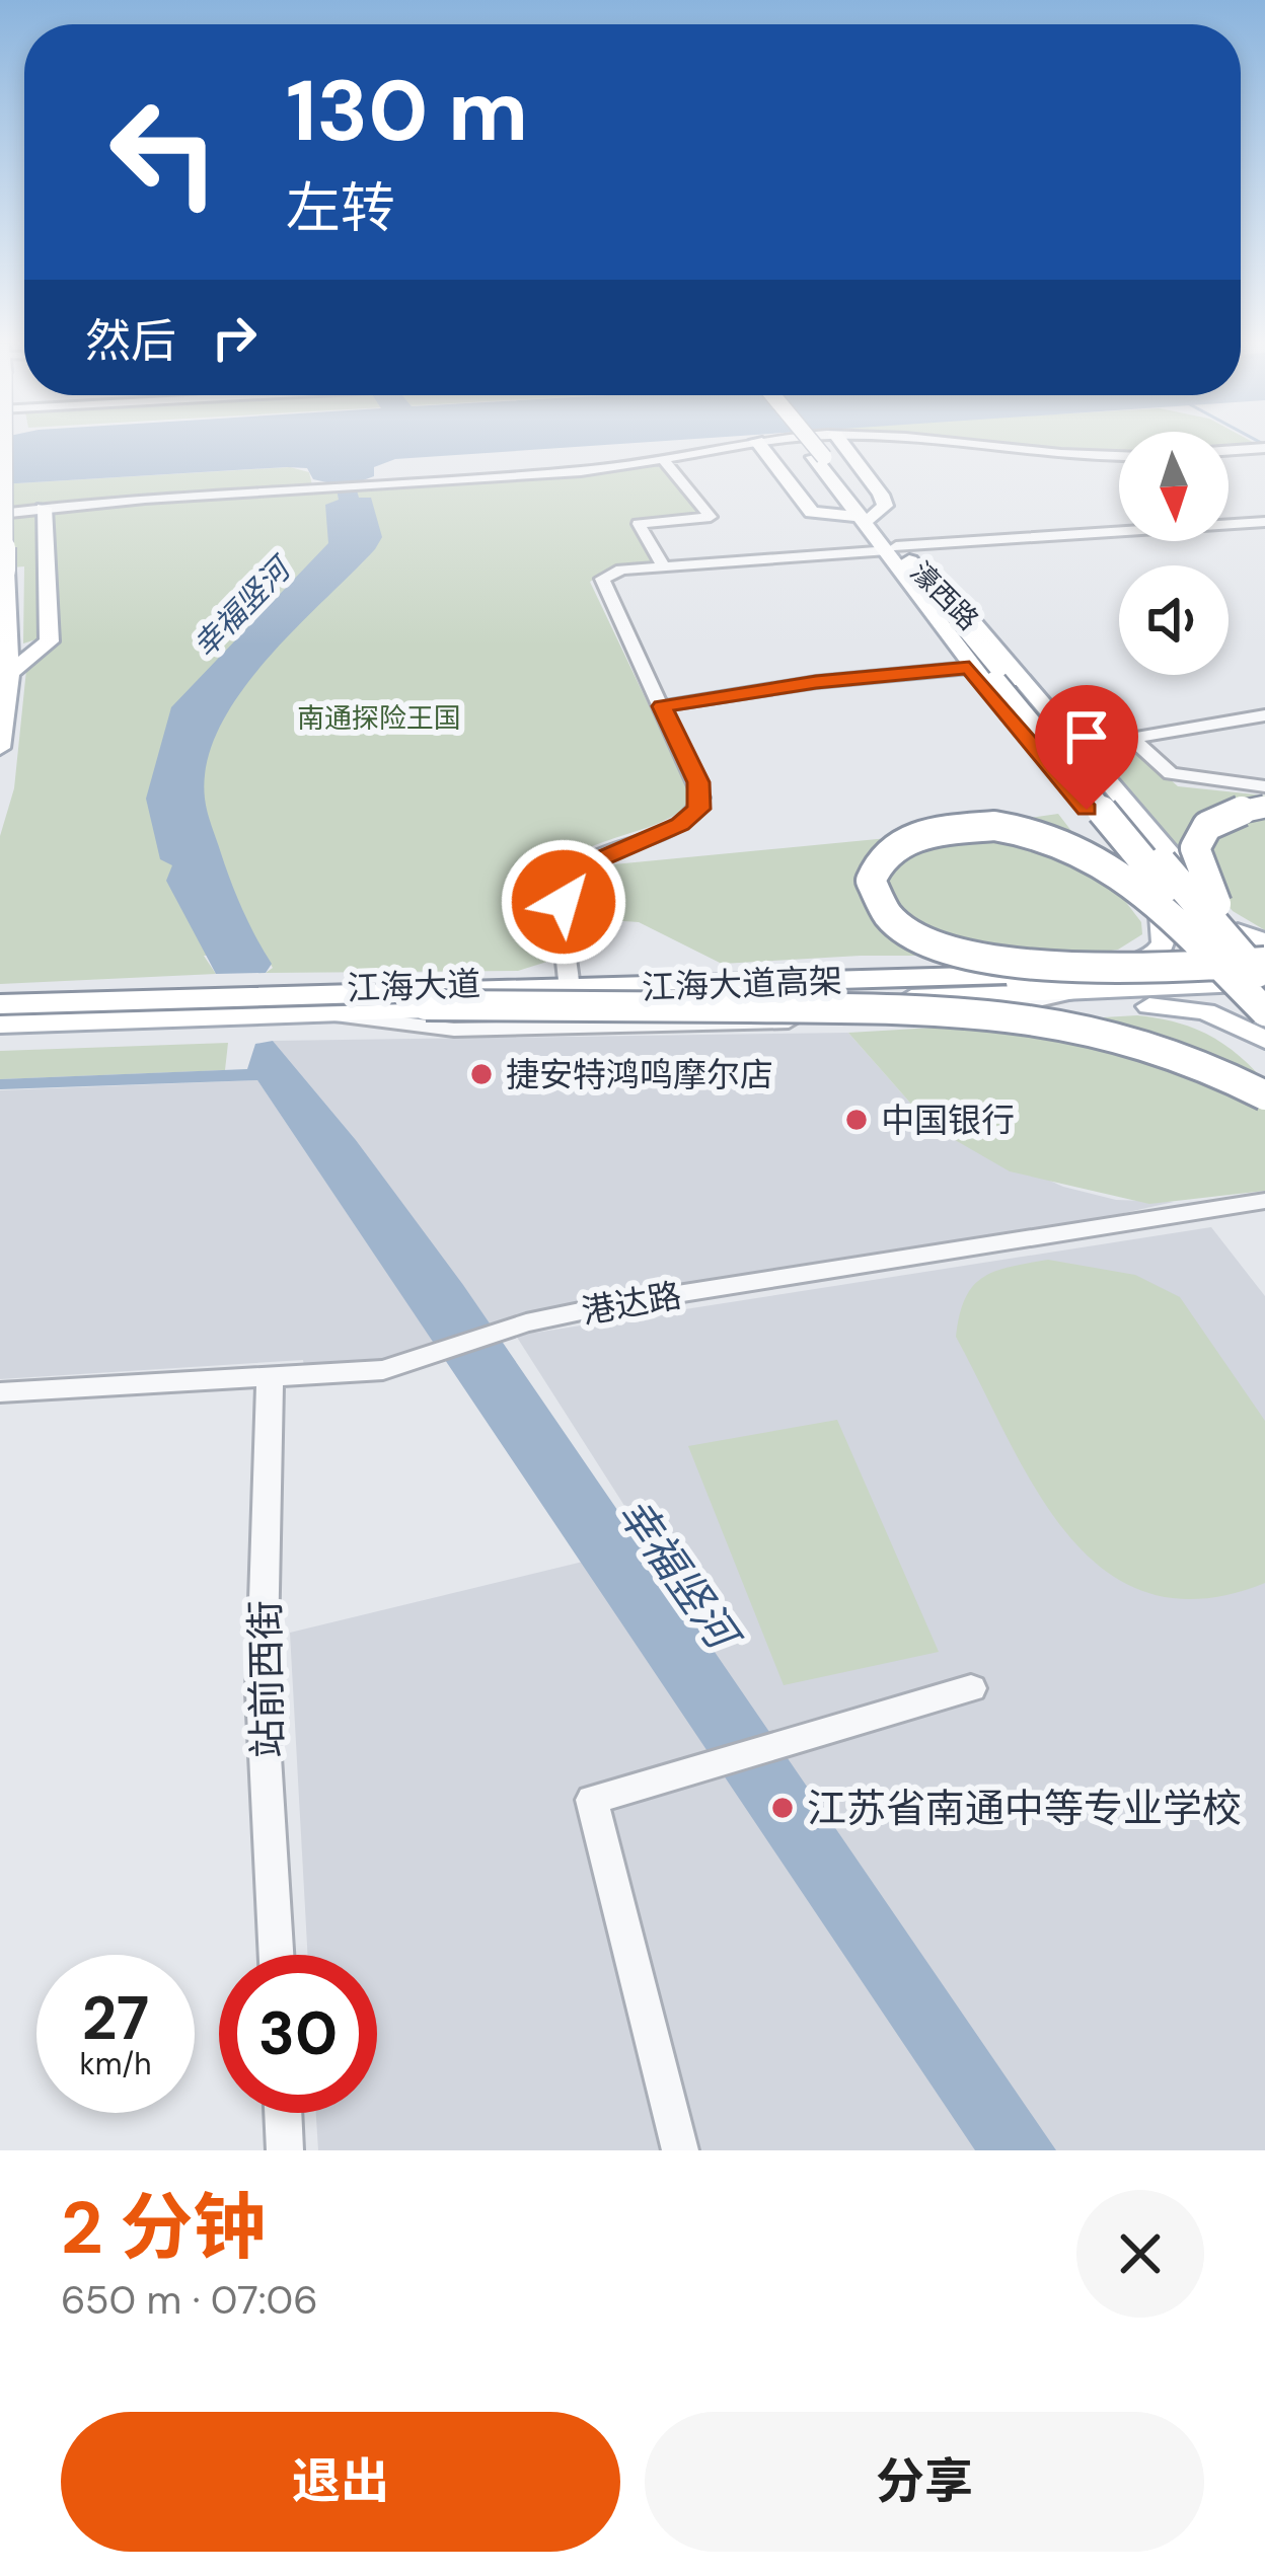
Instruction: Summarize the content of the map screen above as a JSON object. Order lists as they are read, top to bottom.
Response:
{
  "streets": {
    "highway": ["江海大道高架"],
    "main road": ["濠西路", "江海大道"],
    "street": ["港达路", "站前西街"]
  },
  "crossings": [
    ["濠西路", "江海大道高架"],
    ["濠西路", "江海大道"],
    ["江海大道高架", "江海大道"],
    ["港达路", "站前西街"]
  ],
  "water": ["幸福竖河"],
  "parks": ["南通探险王国"],
  "places": ["捷安特鸿鸣摩尔店", "中国银行", "江苏省南通中等专业学校"],
  "north": "bottom",
  "page": {
    "turn": ["130 m", "左转"],
    "then": "然后",
    "speed": "27 km/h",
    "limit": "30",
    "heading": ["2 分钟", "650 m · 07:06"],
    "buttons": ["退出", "分享"]
  }
}
